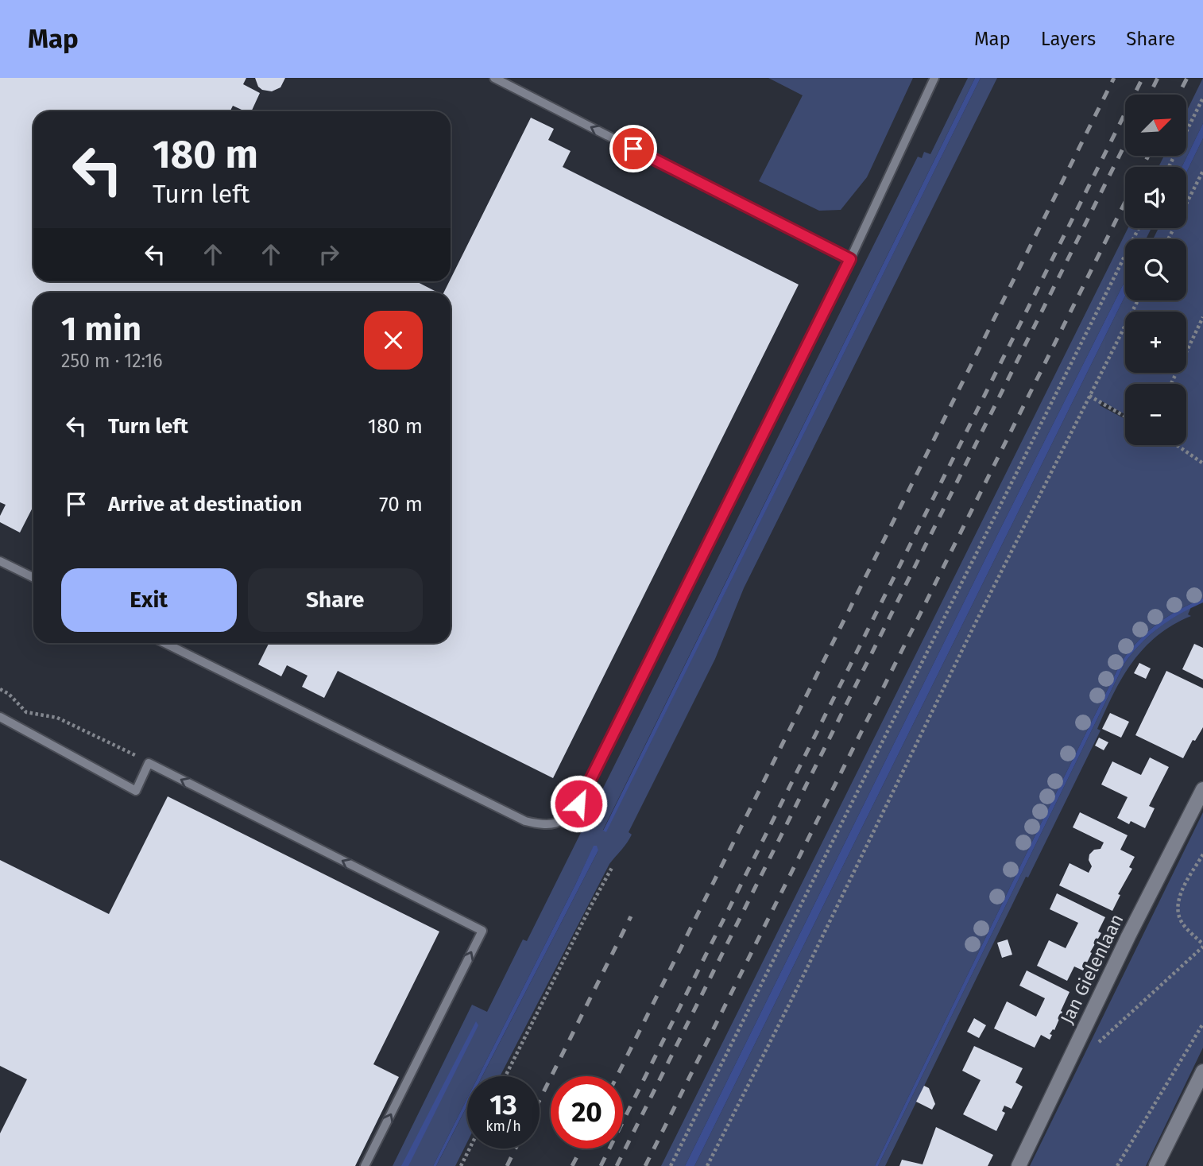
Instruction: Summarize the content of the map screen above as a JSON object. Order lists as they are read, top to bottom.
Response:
{
  "streets": {
    "street": ["Jan Gielenlaan"]
  },
  "north": "top right",
  "page": {
    "header": "Map",
    "nav": ["Map", "Layers", "Share"],
    "map_buttons": ["+", "−"],
    "turn": ["180 m", "Turn left"],
    "heading": ["1 min", "250 m · 12:16"],
    "list": [
      {
        "name": "Turn left",
        "value": "180 m"
      },
      {
        "name": "Arrive at destination",
        "value": "70 m"
      }
    ],
    "buttons": ["Exit", "Share"],
    "speed": "13 km/h",
    "limit": "20"
  }
}
